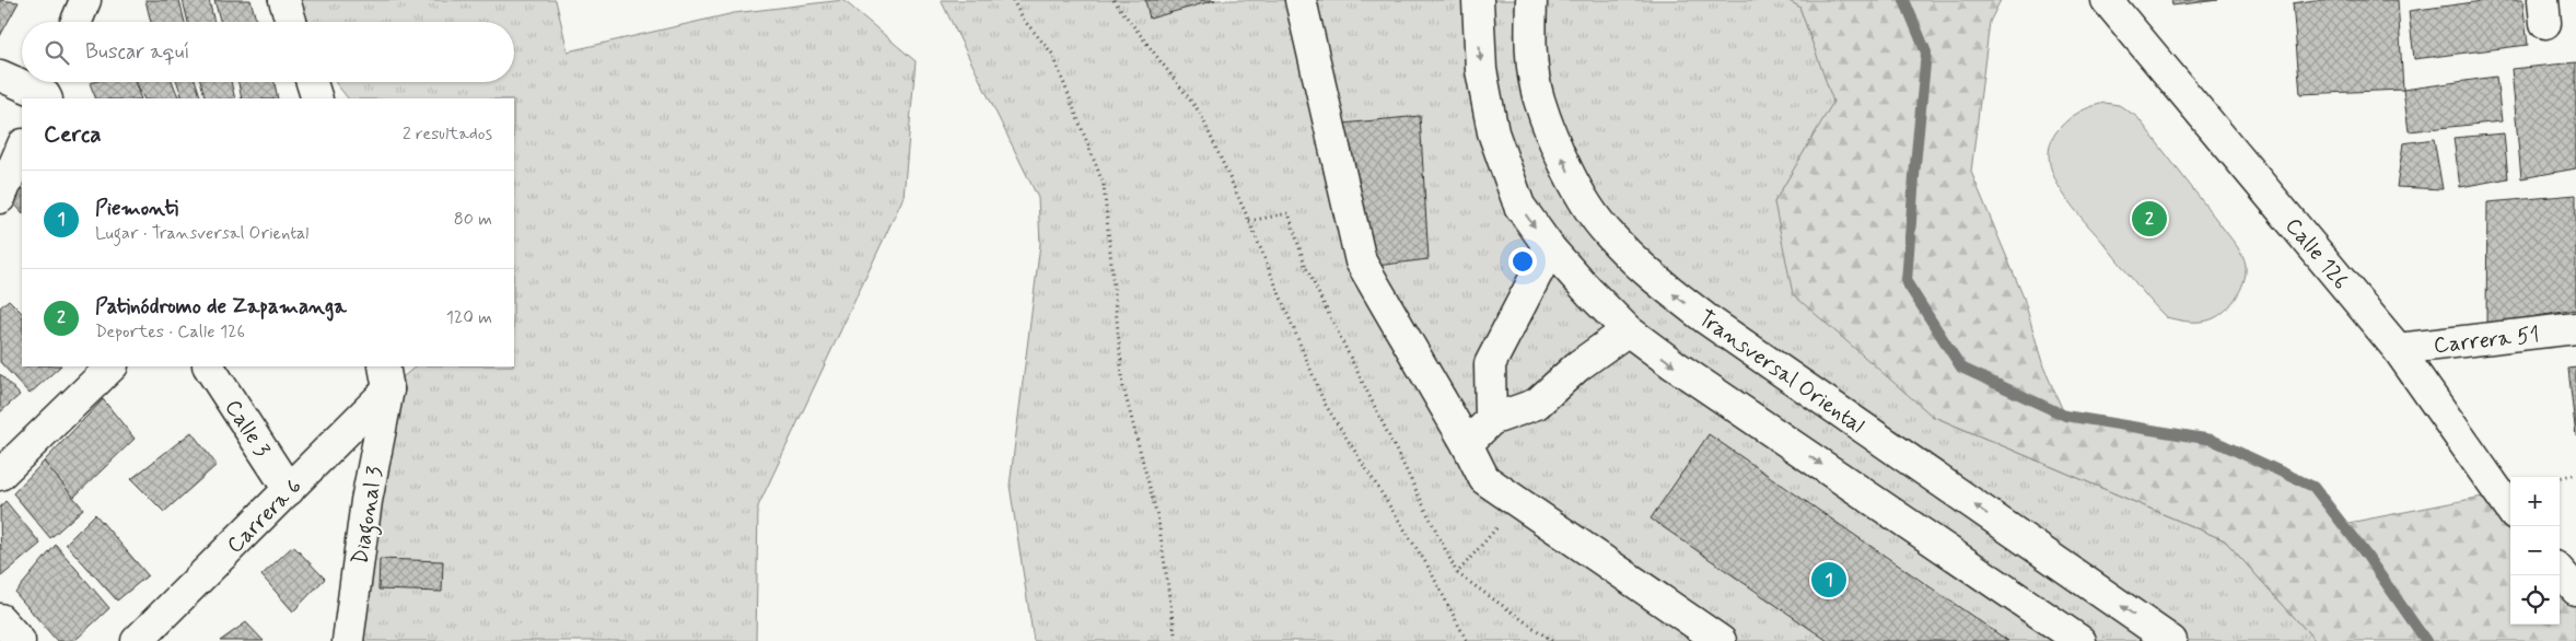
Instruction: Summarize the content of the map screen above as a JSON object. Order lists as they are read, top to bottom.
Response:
{
  "streets": {
    "street": [
      "Calle 126",
      "Carrera 51",
      "Transversal Oriental",
      "Calle 3",
      "Carrera 6",
      "Diagonal 3"
    ]
  },
  "crossings": [
    ["Calle 126", "Carrera 51"],
    ["Calle 3", "Carrera 6"],
    ["Carrera 6", "Diagonal 3"]
  ],
  "page": {
    "search": "Buscar aquí",
    "heading": ["Cerca", "2 resultados"],
    "list": [
      {
        "mark": "1",
        "name": "Piemonti",
        "note": "Lugar · Transversal Oriental",
        "value": "80 m"
      },
      {
        "mark": "2",
        "name": "Patinódromo de Zapamanga",
        "note": "Deportes · Calle 126",
        "value": "120 m"
      }
    ],
    "pins": ["2", "1"],
    "map_buttons": ["+", "−"]
  }
}
